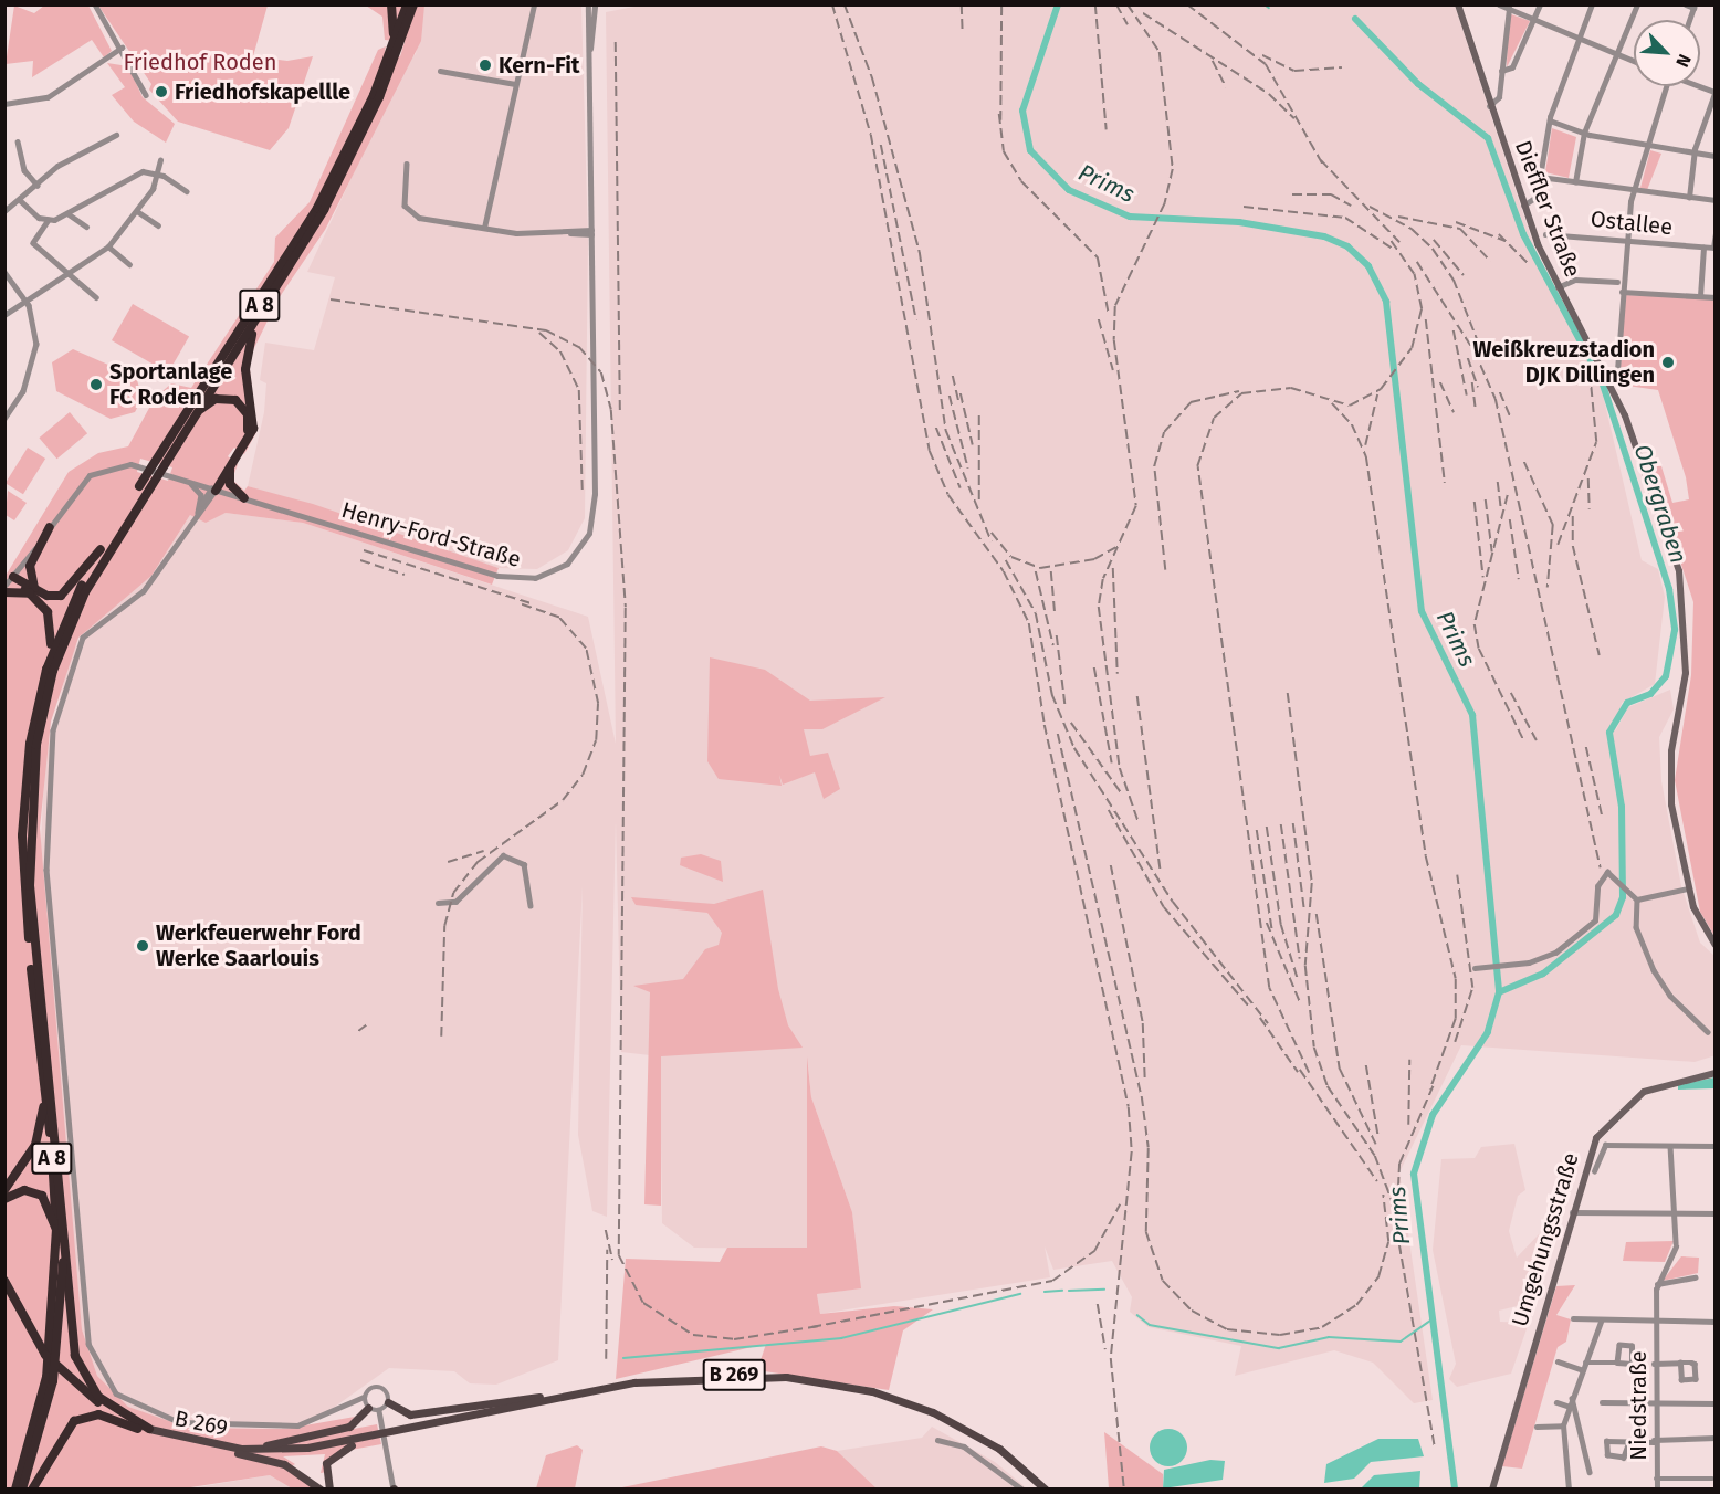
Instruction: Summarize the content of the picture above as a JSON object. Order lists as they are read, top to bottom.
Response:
{
  "streets": {
    "highway": ["A 8"],
    "main road": ["Dieffler Straße", "Umgehungsstraße", "B 269"],
    "street": ["Ostallee", "Henry-Ford-Straße", "Niedstraße"]
  },
  "water": ["Prims", "Obergraben"],
  "parks": ["Friedhof Roden"],
  "places": [
    "Kern-Fit",
    "Friedhofskapellle",
    "Weißkreuzstadion DJK Dillingen",
    "Sportanlage FC Roden",
    "Werkfeuerwehr Ford Werke Saarlouis"
  ],
  "north": "bottom right"
}
